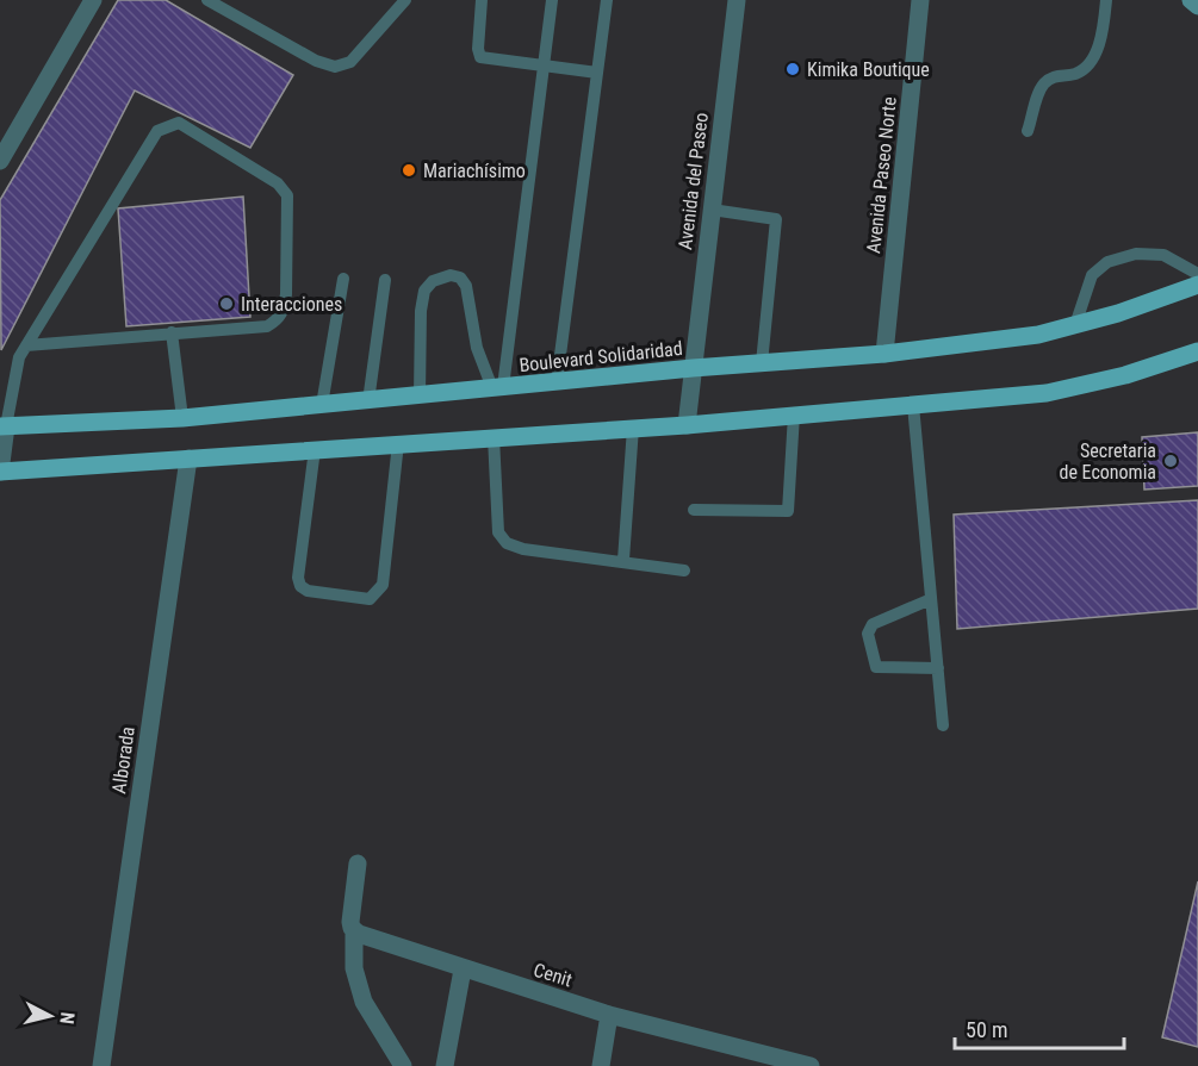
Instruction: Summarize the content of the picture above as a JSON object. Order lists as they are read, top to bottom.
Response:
{
  "streets": {
    "main road": ["Boulevard Solidaridad"],
    "street": [
      "Avenida Paseo Norte",
      "Avenida del Paseo",
      "Alborada",
      "Cenit"
    ]
  },
  "crossings": [
    ["Avenida Paseo Norte", "Boulevard Solidaridad"],
    ["Avenida del Paseo", "Boulevard Solidaridad"]
  ],
  "places": [
    "Kimika Boutique",
    "Mariachísimo",
    "Interacciones",
    "Secretaria de Economia"
  ],
  "scale_bar": "50 m",
  "north": "right"
}
